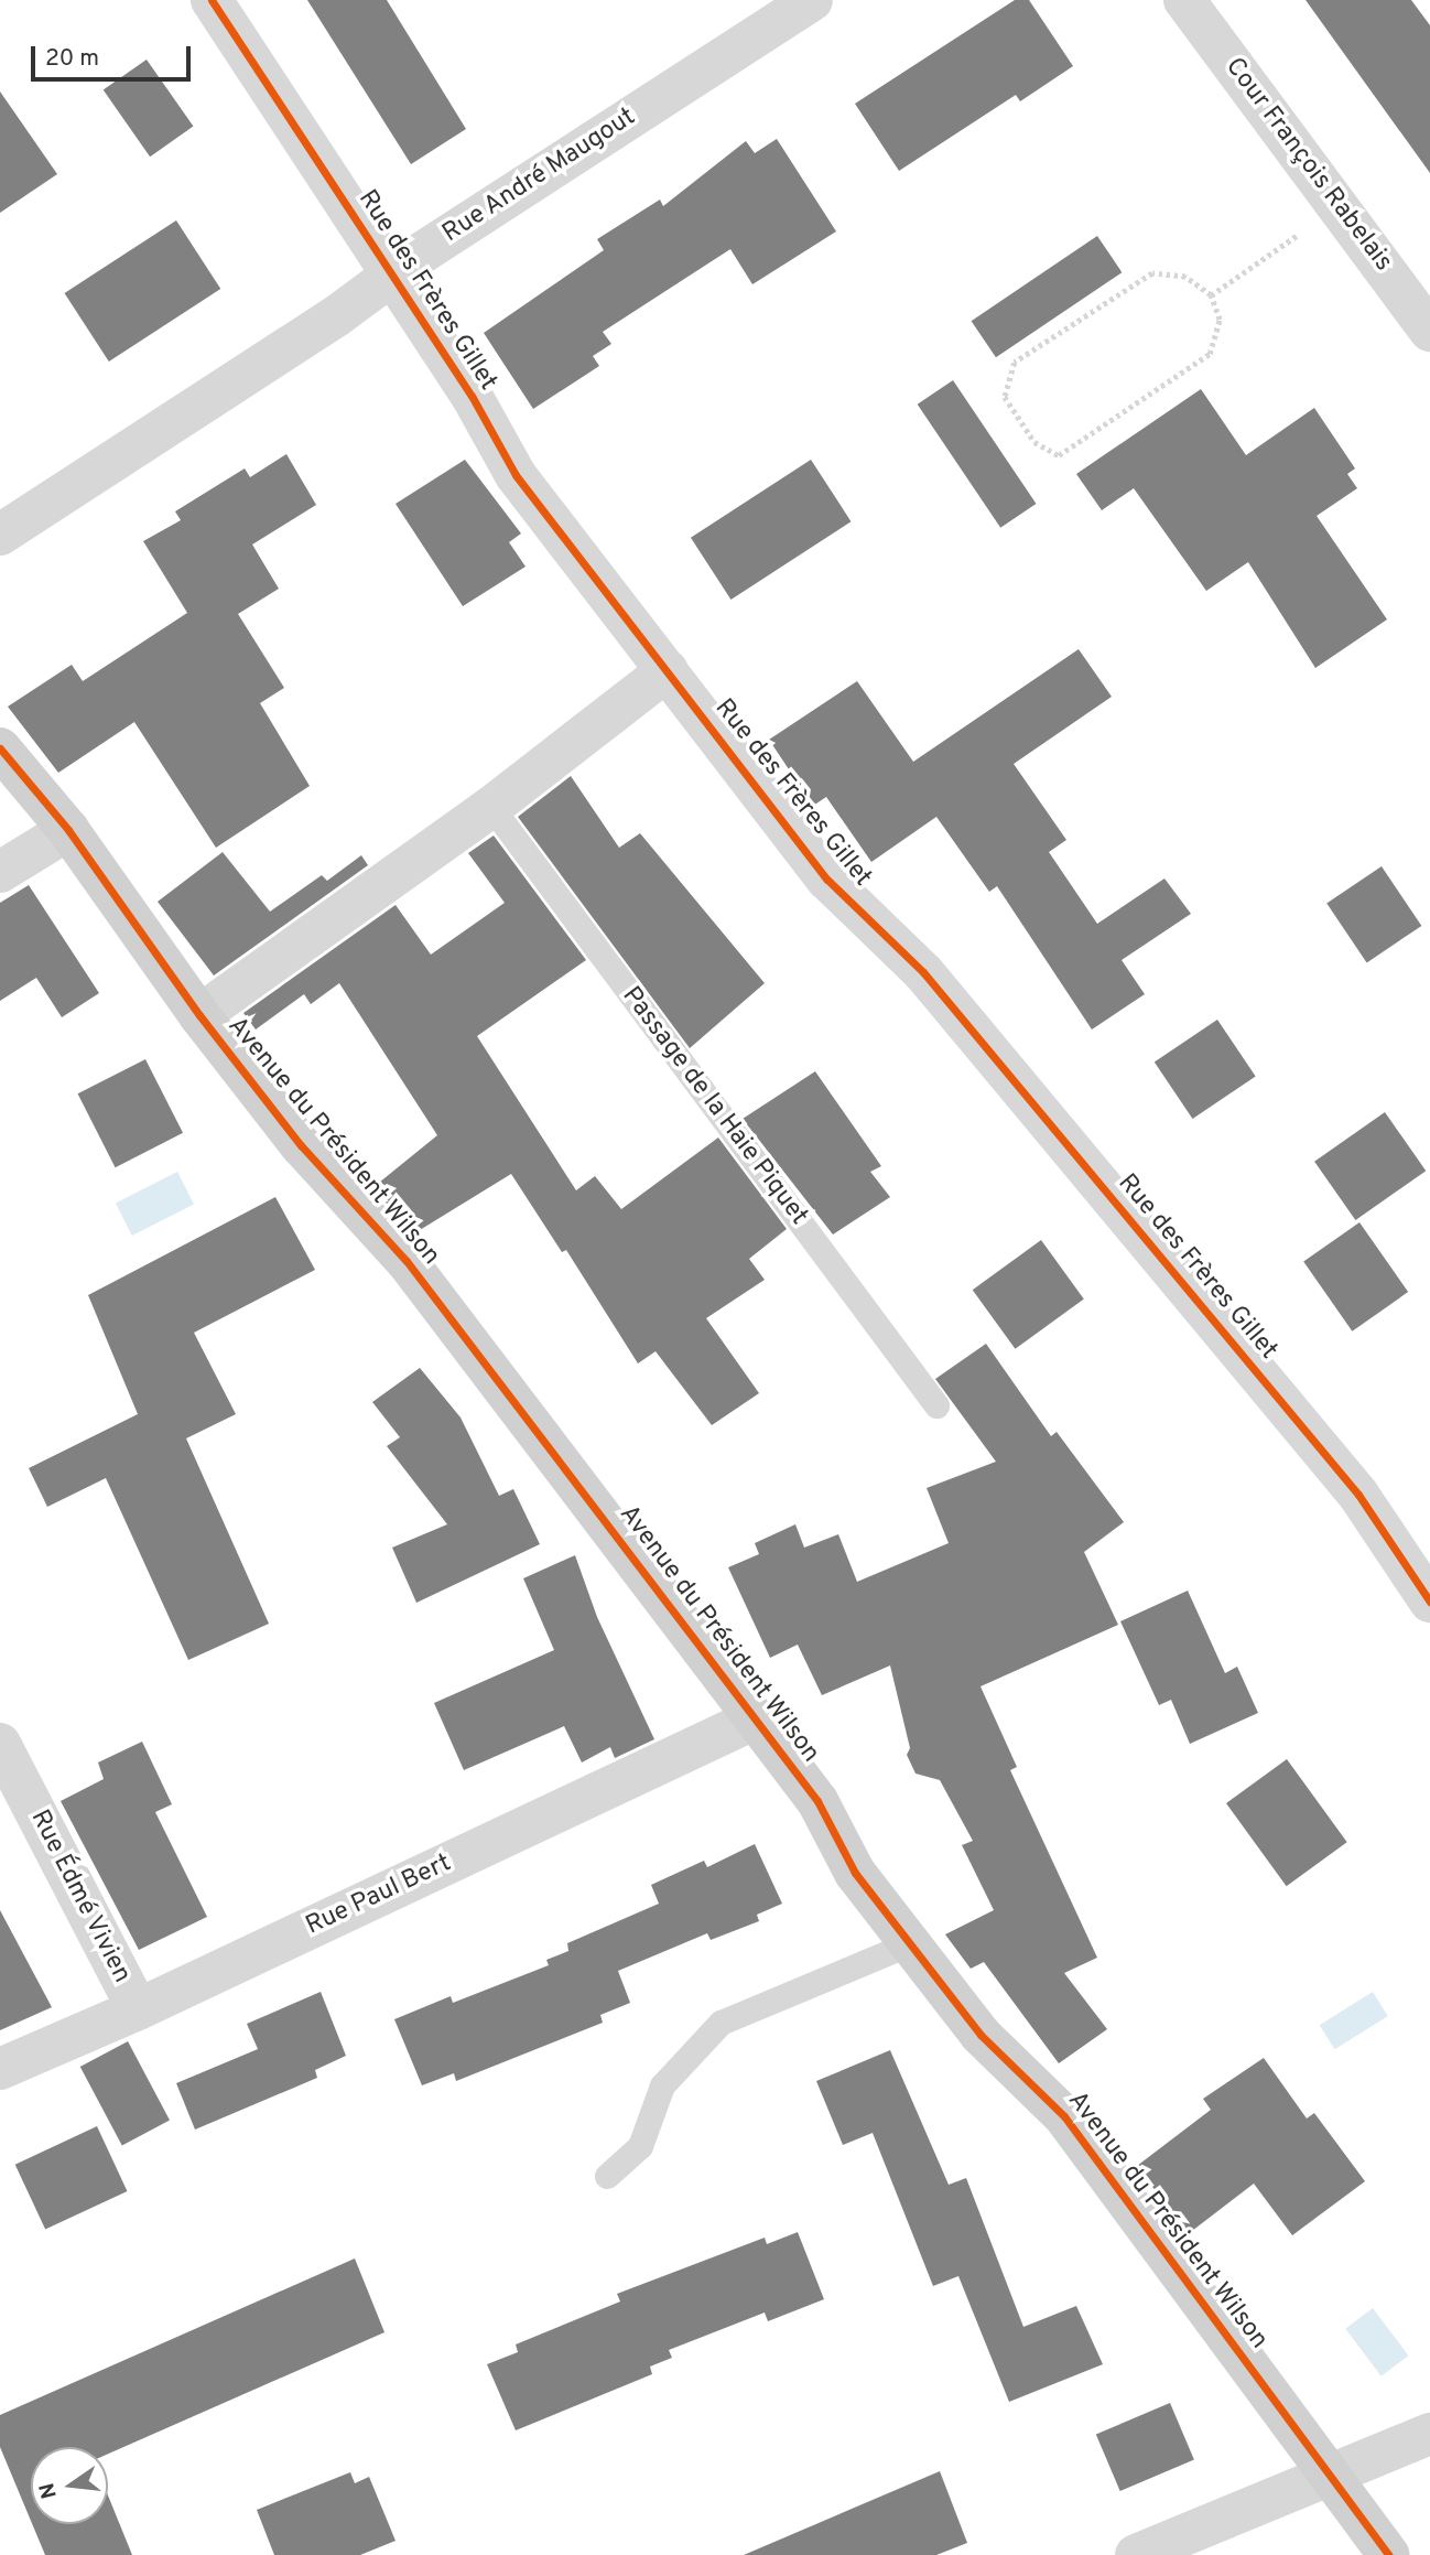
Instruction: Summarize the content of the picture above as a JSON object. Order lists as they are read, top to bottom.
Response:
{
  "streets": {
    "street": [
      "Cour François Rabelais",
      "Rue André Maugout",
      "Rue des Frères Gillet",
      "Avenue du Président Wilson",
      "Rue Paul Bert",
      "Rue Édmé Vivien"
    ],
    "lane": ["Passage de la Haie Piquet"]
  },
  "crossings": [
    ["Rue André Maugout", "Rue des Frères Gillet"],
    ["Avenue du Président Wilson", "Rue Paul Bert"],
    ["Rue Paul Bert", "Rue Édmé Vivien"]
  ],
  "scale_bar": "20 m",
  "north": "left"
}
